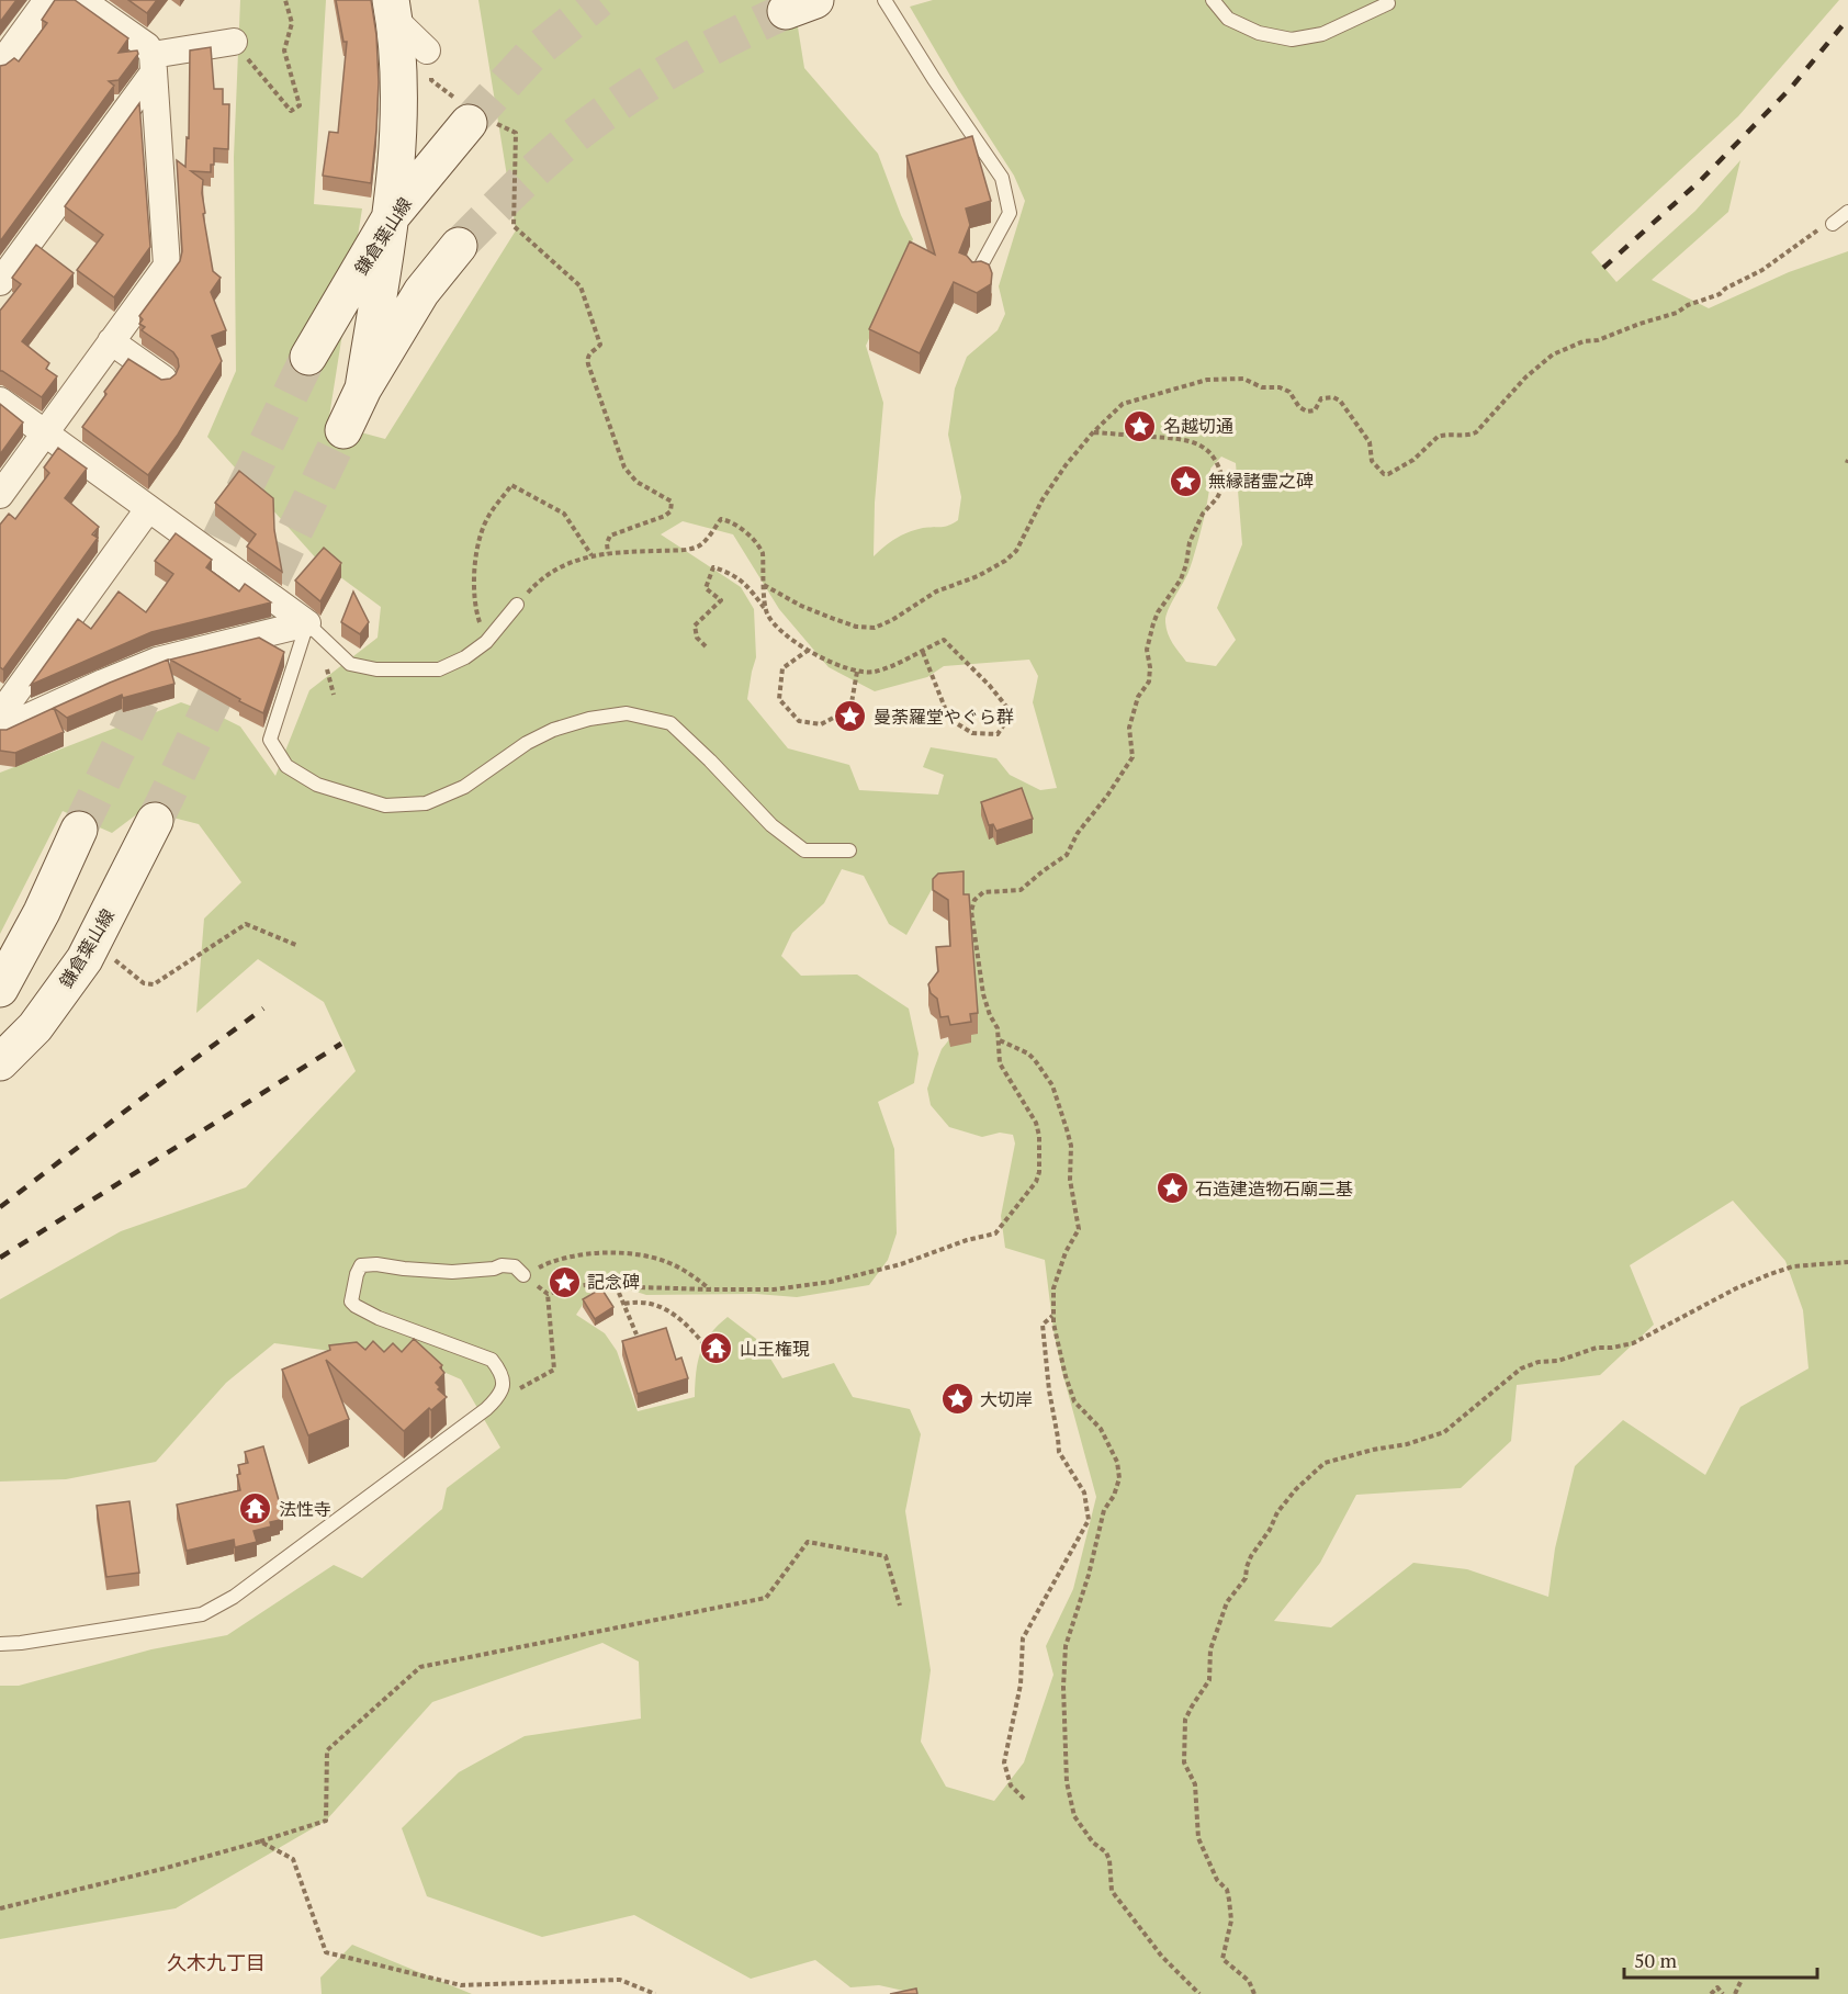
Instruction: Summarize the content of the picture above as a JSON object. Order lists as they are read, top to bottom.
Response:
{
  "streets": {
    "main road": ["鎌倉葉山線"]
  },
  "districts": ["久木九丁目"],
  "places": {
    "place": [
      "名越切通",
      "無縁諸霊之碑",
      "曼荼羅堂やぐら群",
      "石造建造物石廟二基",
      "記念碑",
      "大切岸"
    ],
    "temple": ["山王権現", "法性寺"]
  },
  "scale_bar": "50 m"
}
